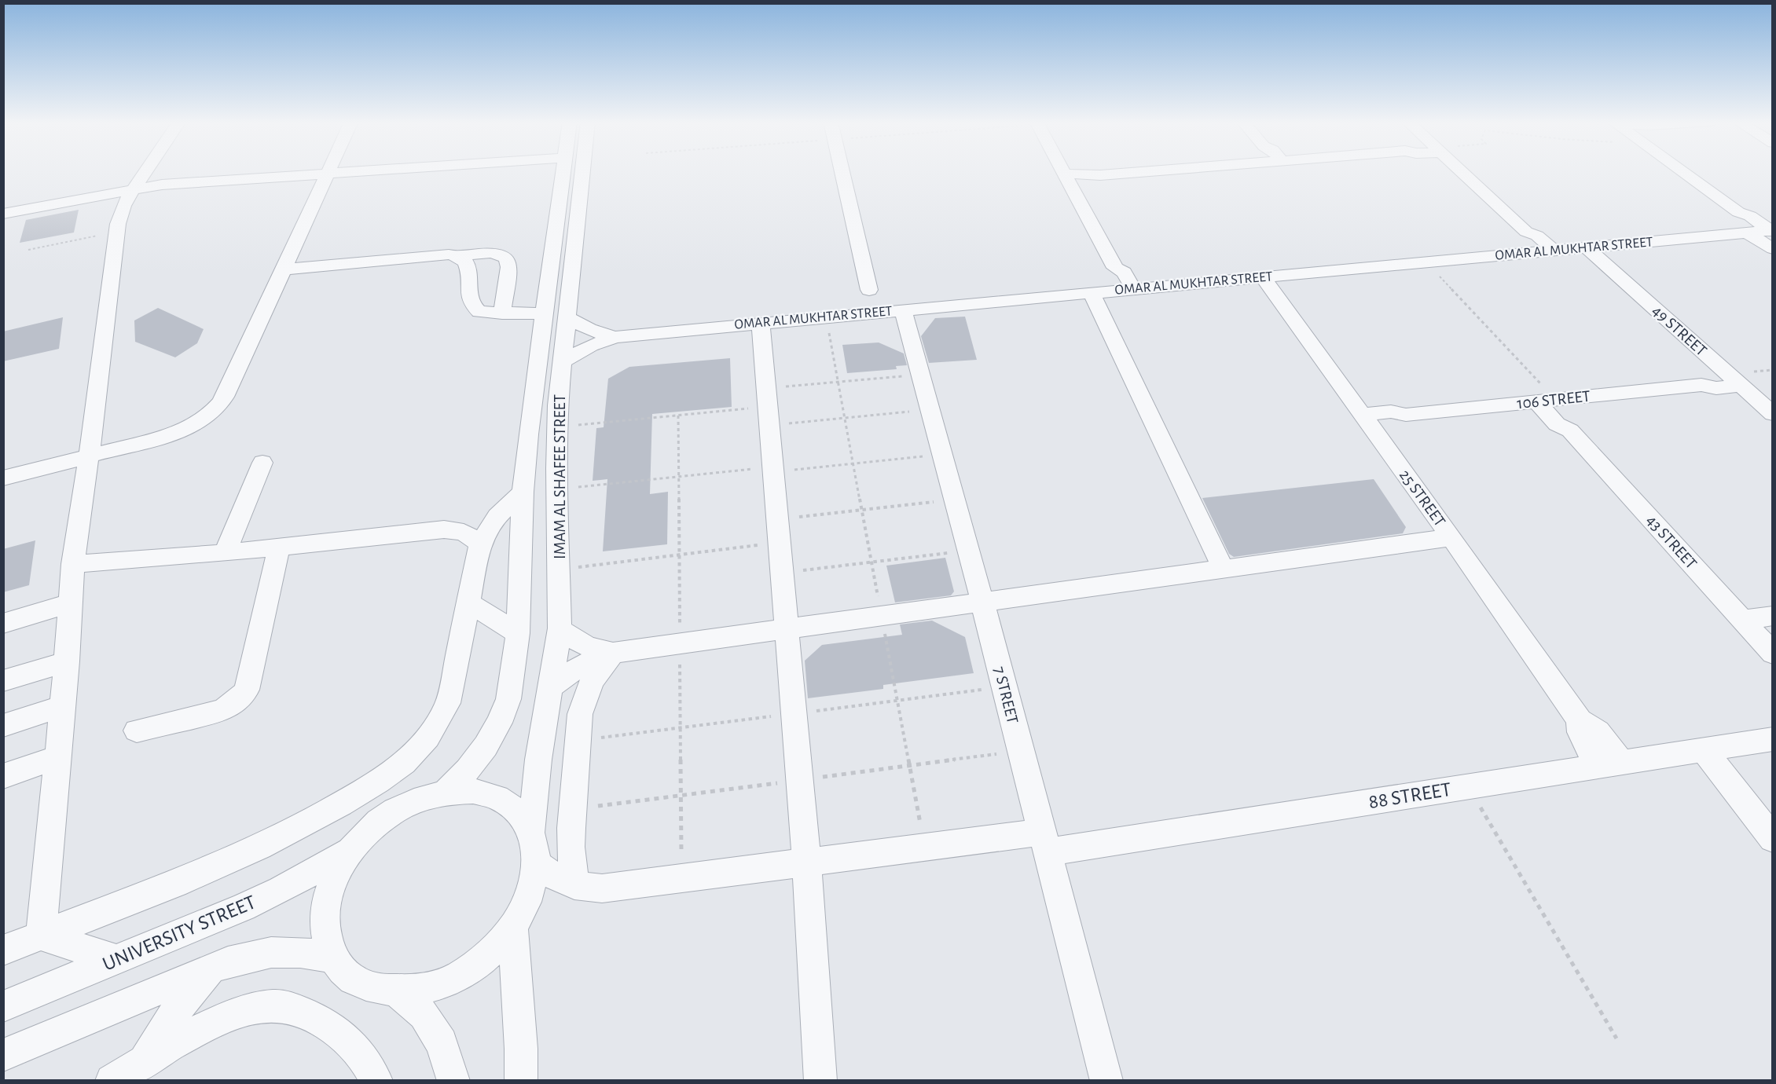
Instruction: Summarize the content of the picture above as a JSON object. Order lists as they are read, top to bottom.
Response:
{
  "streets": {
    "street": [
      "OMAR AL MUKHTAR STREET",
      "49 STREET",
      "106 STREET",
      "IMAM AL SHAFEE STREET",
      "25 STREET",
      "43 STREET",
      "7 STREET",
      "88 STREET",
      "UNIVERSITY STREET"
    ]
  },
  "crossings": [
    ["OMAR AL MUKHTAR STREET", "49 STREET"],
    ["OMAR AL MUKHTAR STREET", "IMAM AL SHAFEE STREET"],
    ["OMAR AL MUKHTAR STREET", "25 STREET"],
    ["OMAR AL MUKHTAR STREET", "7 STREET"],
    ["49 STREET", "106 STREET"],
    ["106 STREET", "25 STREET"],
    ["106 STREET", "43 STREET"],
    ["25 STREET", "88 STREET"],
    ["7 STREET", "88 STREET"]
  ]
}
